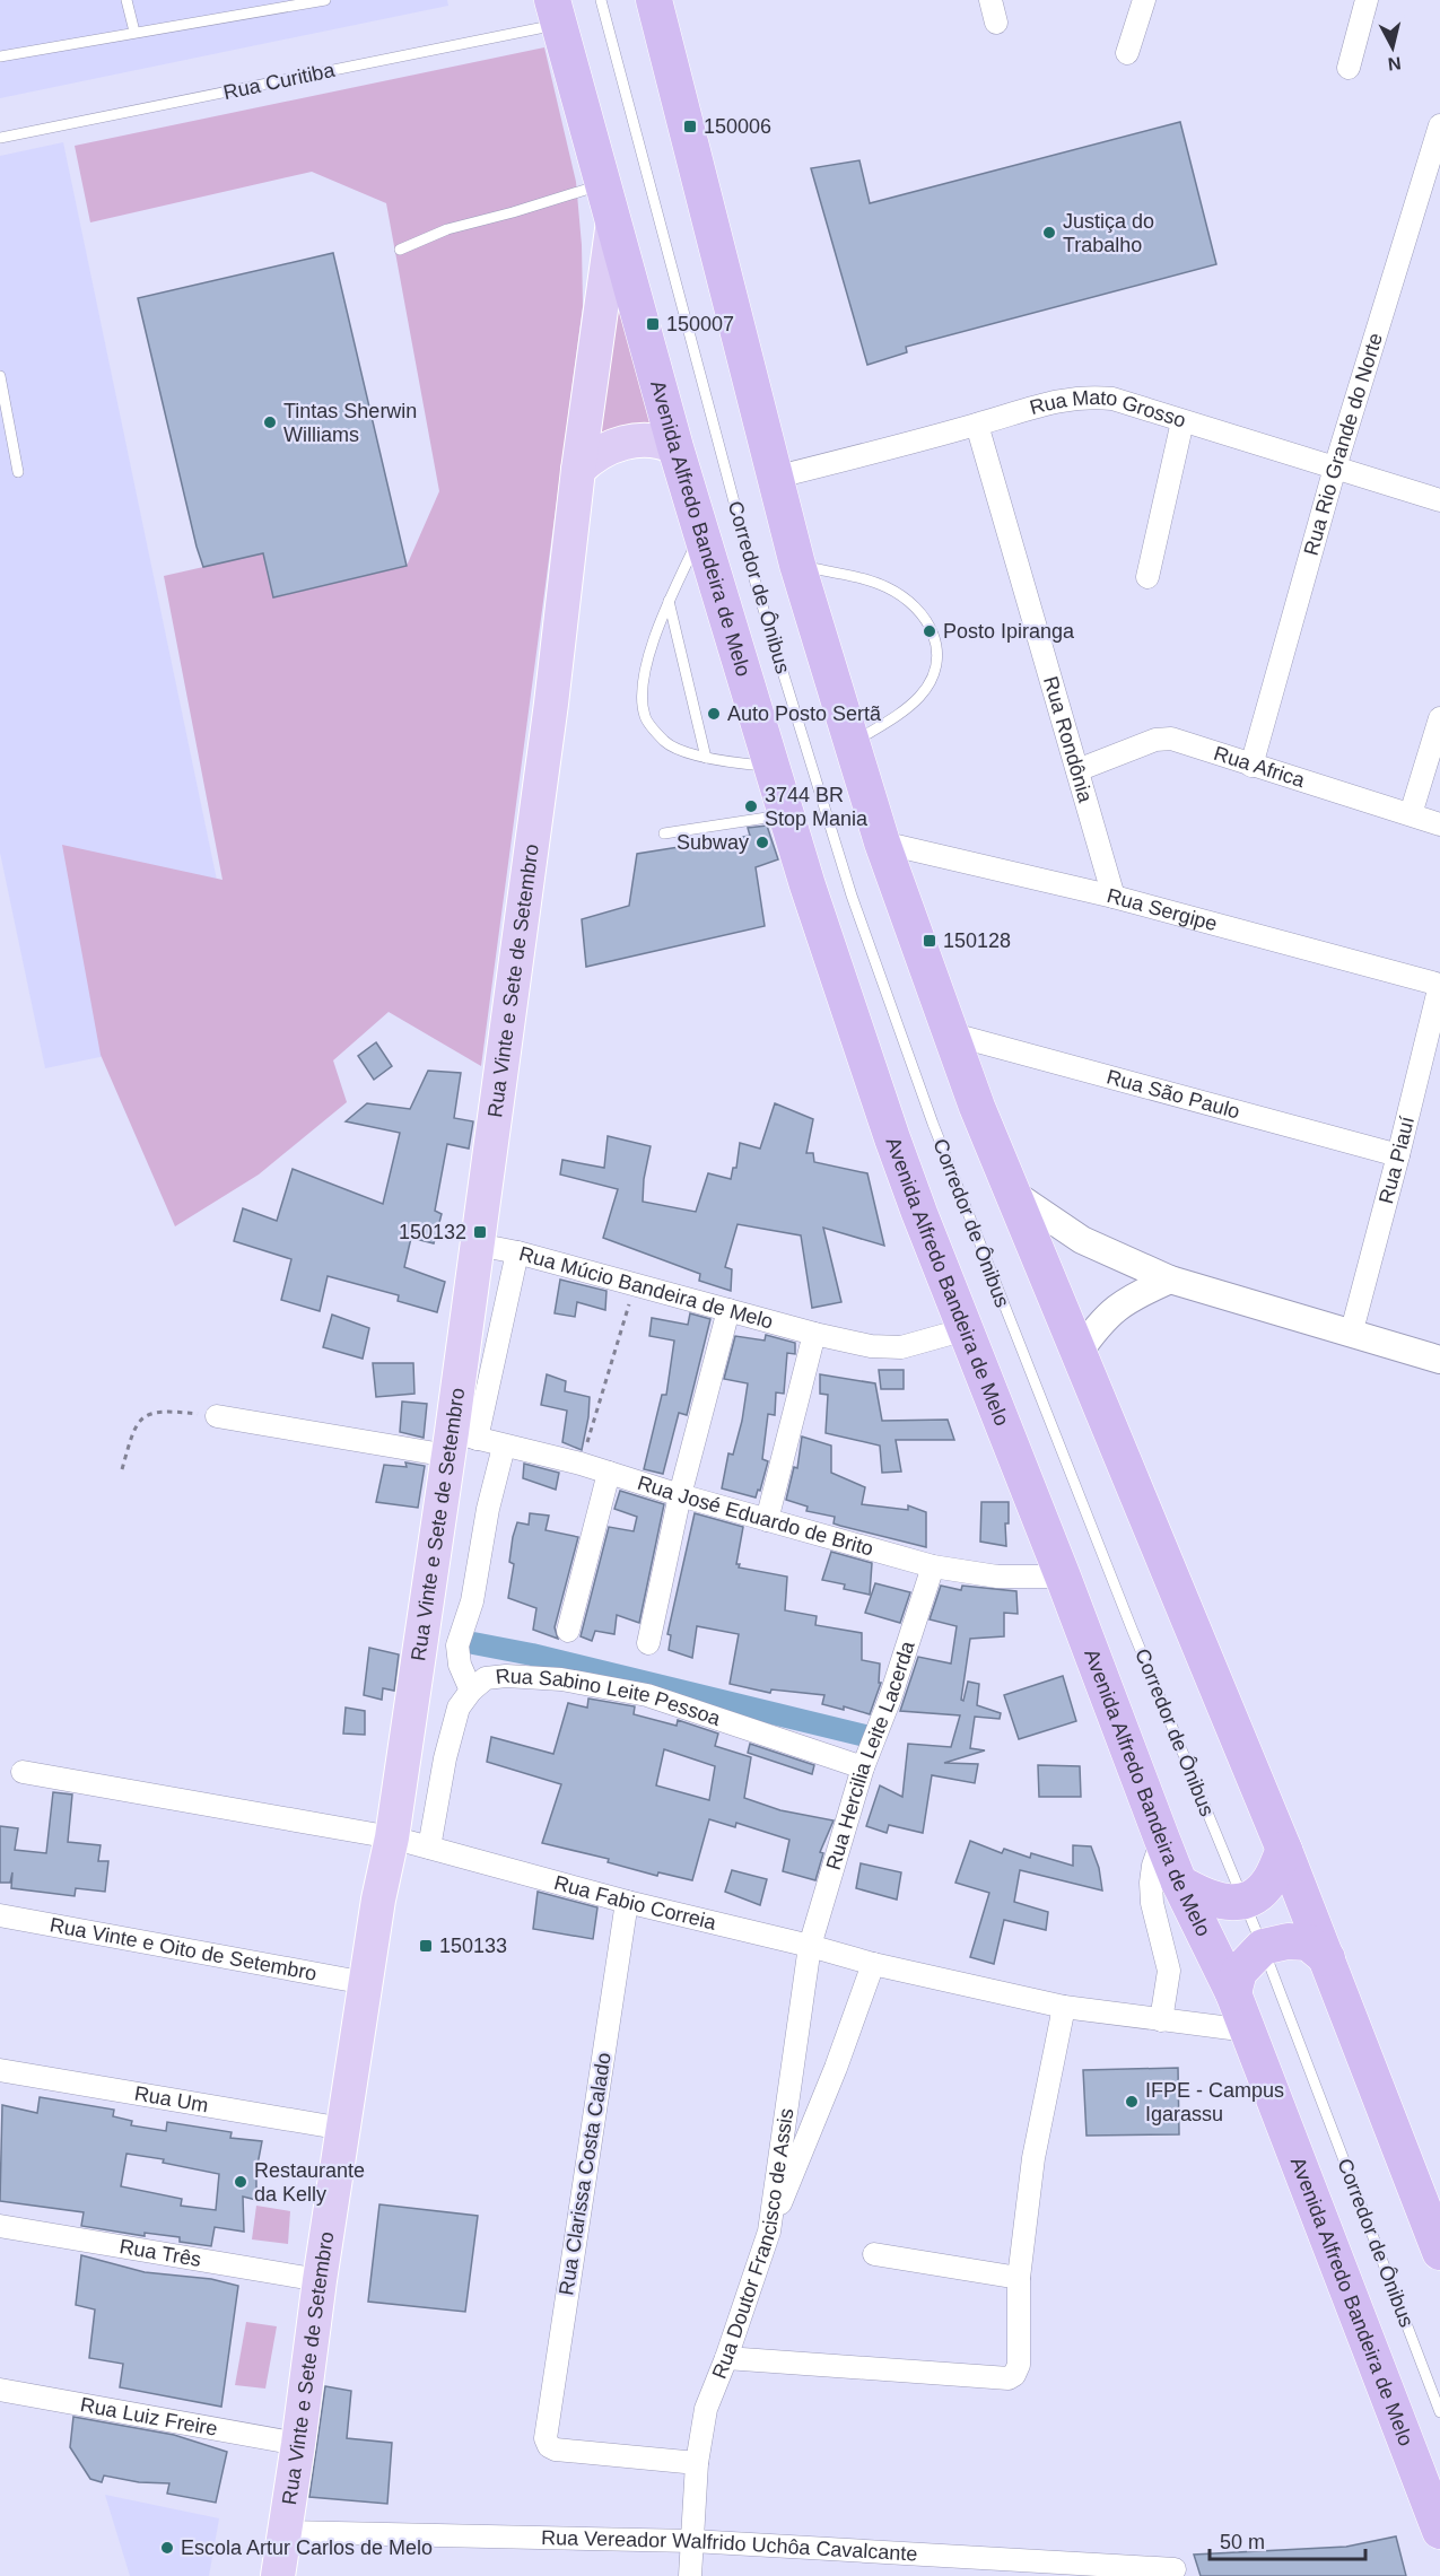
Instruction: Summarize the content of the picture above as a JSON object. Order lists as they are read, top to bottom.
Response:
{
  "streets": {
    "highway": ["Avenida Alfredo Bandeira de Melo"],
    "main road": ["Rua Vinte e Sete de Setembro"],
    "street": [
      "Rua Mato Grosso",
      "Rua Rio Grande do Norte",
      "Rua Rondônia",
      "Rua Africa",
      "Rua Sergipe",
      "Rua São Paulo",
      "Rua Piauí",
      "Rua Múcio Bandeira de Melo",
      "Rua José Eduardo de Brito",
      "Rua Sabino Leite Pessoa",
      "Rua Hercilia Leite Lacerda",
      "Rua Fabio Correia",
      "Rua Vinte e Oito de Setembro",
      "Rua Um",
      "Rua Clarissa Costa Calado",
      "Rua Doutor Francisco de Assis",
      "Rua Três",
      "Rua Luiz Freire",
      "Rua Vereador Walfrido Uchôa Cavalcante"
    ],
    "lane": ["Rua Curitiba", "Corredor de Ônibus"]
  },
  "crossings": [
    ["Rua Curitiba", "Avenida Alfredo Bandeira de Melo"],
    ["Rua Mato Grosso", "Rua Rio Grande do Norte"],
    ["Rua Mato Grosso", "Rua Rondônia"],
    ["Rua Rio Grande do Norte", "Rua Africa"],
    ["Avenida Alfredo Bandeira de Melo", "Rua Vinte e Sete de Setembro"],
    ["Avenida Alfredo Bandeira de Melo", "Rua Múcio Bandeira de Melo"],
    ["Avenida Alfredo Bandeira de Melo", "Rua José Eduardo de Brito"],
    ["Avenida Alfredo Bandeira de Melo", "Rua Fabio Correia"],
    ["Rua Rondônia", "Rua Africa"],
    ["Rua Rondônia", "Rua Sergipe"],
    ["Rua Sergipe", "Rua Piauí"],
    ["Rua Vinte e Sete de Setembro", "Rua Múcio Bandeira de Melo"],
    ["Rua Vinte e Sete de Setembro", "Rua José Eduardo de Brito"],
    ["Rua Vinte e Sete de Setembro", "Rua Fabio Correia"],
    ["Rua Vinte e Sete de Setembro", "Rua Vinte e Oito de Setembro"],
    ["Rua Vinte e Sete de Setembro", "Rua Um"],
    ["Rua Vinte e Sete de Setembro", "Rua Três"],
    ["Rua Vinte e Sete de Setembro", "Rua Luiz Freire"],
    ["Rua Vinte e Sete de Setembro", "Rua Vereador Walfrido Uchôa Cavalcante"],
    ["Rua São Paulo", "Rua Piauí"],
    ["Rua José Eduardo de Brito", "Rua Hercilia Leite Lacerda"],
    ["Rua Sabino Leite Pessoa", "Rua Hercilia Leite Lacerda"],
    ["Rua Sabino Leite Pessoa", "Rua Fabio Correia"],
    ["Rua Hercilia Leite Lacerda", "Rua Fabio Correia"],
    ["Rua Hercilia Leite Lacerda", "Rua Doutor Francisco de Assis"],
    ["Rua Fabio Correia", "Rua Clarissa Costa Calado"],
    ["Rua Fabio Correia", "Rua Doutor Francisco de Assis"],
    ["Rua Clarissa Costa Calado", "Rua Doutor Francisco de Assis"],
    ["Rua Doutor Francisco de Assis", "Rua Vereador Walfrido Uchôa Cavalcante"]
  ],
  "places": {
    "transit": [
      "150006",
      "150007",
      "150128",
      "150132",
      "150133"
    ],
    "other": [
      "Justiça do Trabalho",
      "Tintas Sherwin Williams",
      "Posto Ipiranga",
      "Auto Posto Sertã",
      "3744 BR Stop Mania",
      "Subway",
      "IFPE - Campus Igarassu",
      "Restaurante da Kelly",
      "Escola Artur Carlos de Melo"
    ]
  },
  "scale_bar": "50 m",
  "north": "bottom"
}
